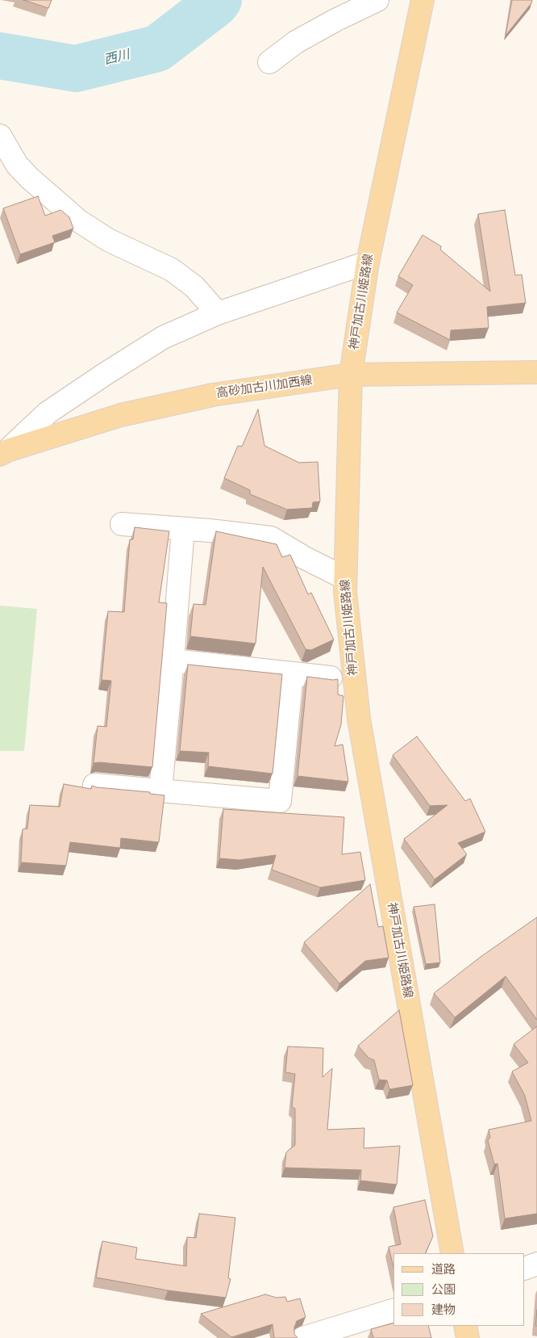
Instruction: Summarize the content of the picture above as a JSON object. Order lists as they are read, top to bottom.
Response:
{
  "streets": {
    "main road": ["神戸加古川姫路線", "高砂加古川加西線"]
  },
  "crossings": [
    ["神戸加古川姫路線", "高砂加古川加西線"]
  ],
  "water": ["西川"],
  "legend": ["道路", "公園", "建物"]
}
